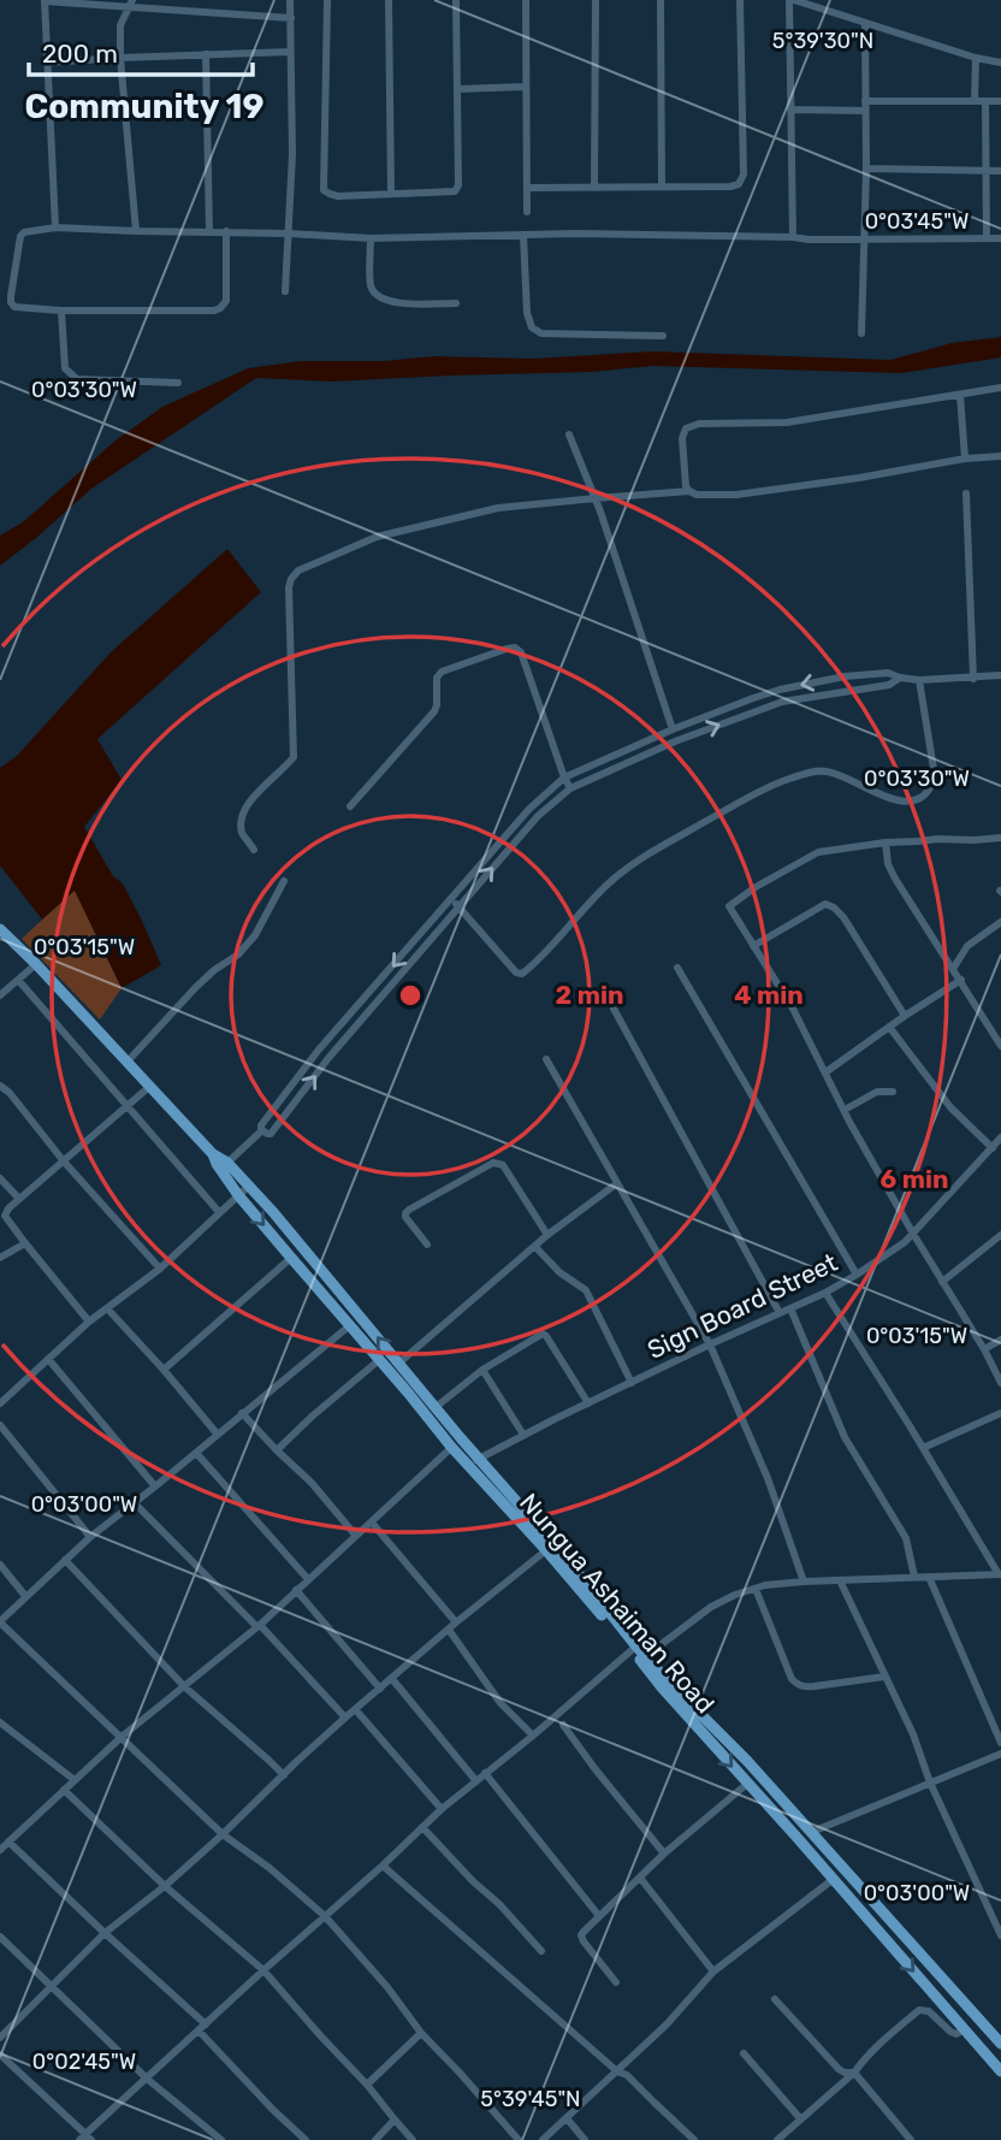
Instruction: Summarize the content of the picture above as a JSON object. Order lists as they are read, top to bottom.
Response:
{
  "streets": {
    "main road": ["Nungua Ashaiman Road"],
    "street": ["Sign Board Street"]
  },
  "crossings": [
    ["Sign Board Street", "Nungua Ashaiman Road"]
  ],
  "districts": ["Community 19"],
  "scale_bar": "200 m",
  "coordinates": [
    "5°39'30\"N",
    "0°03'45\"W",
    "0°03'30\"W",
    "0°03'15\"W",
    "0°03'00\"W",
    "0°02'45\"W",
    "5°39'45\"N"
  ],
  "rings": ["2 min", "4 min", "6 min"]
}
